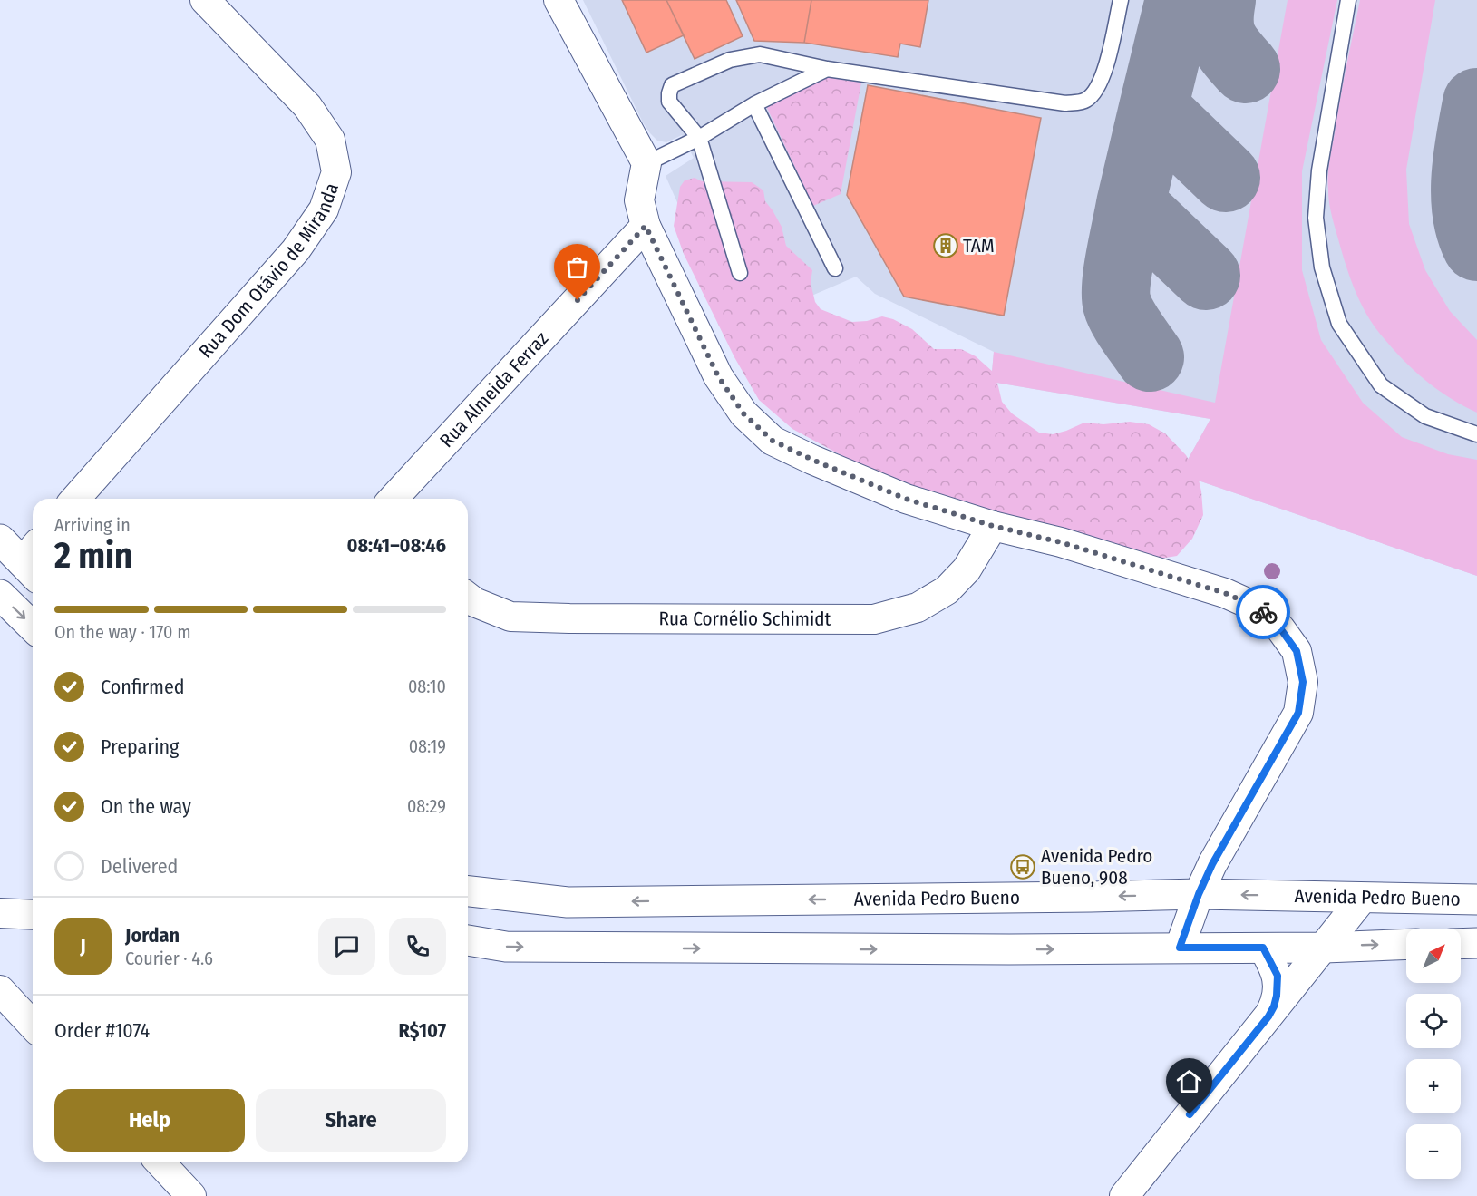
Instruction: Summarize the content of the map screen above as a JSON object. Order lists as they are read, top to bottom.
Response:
{
  "streets": {
    "main road": ["Avenida Pedro Bueno"],
    "street": ["Rua Dom Otávio de Miranda", "Rua Almeida Ferraz", "Rua Cornélio Schimidt"]
  },
  "places": {
    "building": ["TAM"],
    "bus stop": ["Avenida Pedro Bueno, 908"]
  },
  "north": "top right",
  "page": {
    "heading": ["2 min", "Arriving in", "08:41–08:46"],
    "panel": [
      "Jordan",
      "Courier · 4.6",
      "Order #1074",
      "R$107"
    ],
    "bar": "On the way · 170 m",
    "list": [
      ["Confirmed", "08:10"],
      ["Preparing", "08:19"],
      ["On the way", "08:29"],
      "Delivered"
    ],
    "round": "J",
    "map_buttons": ["+", "−"],
    "buttons": ["Help", "Share"]
  }
}
